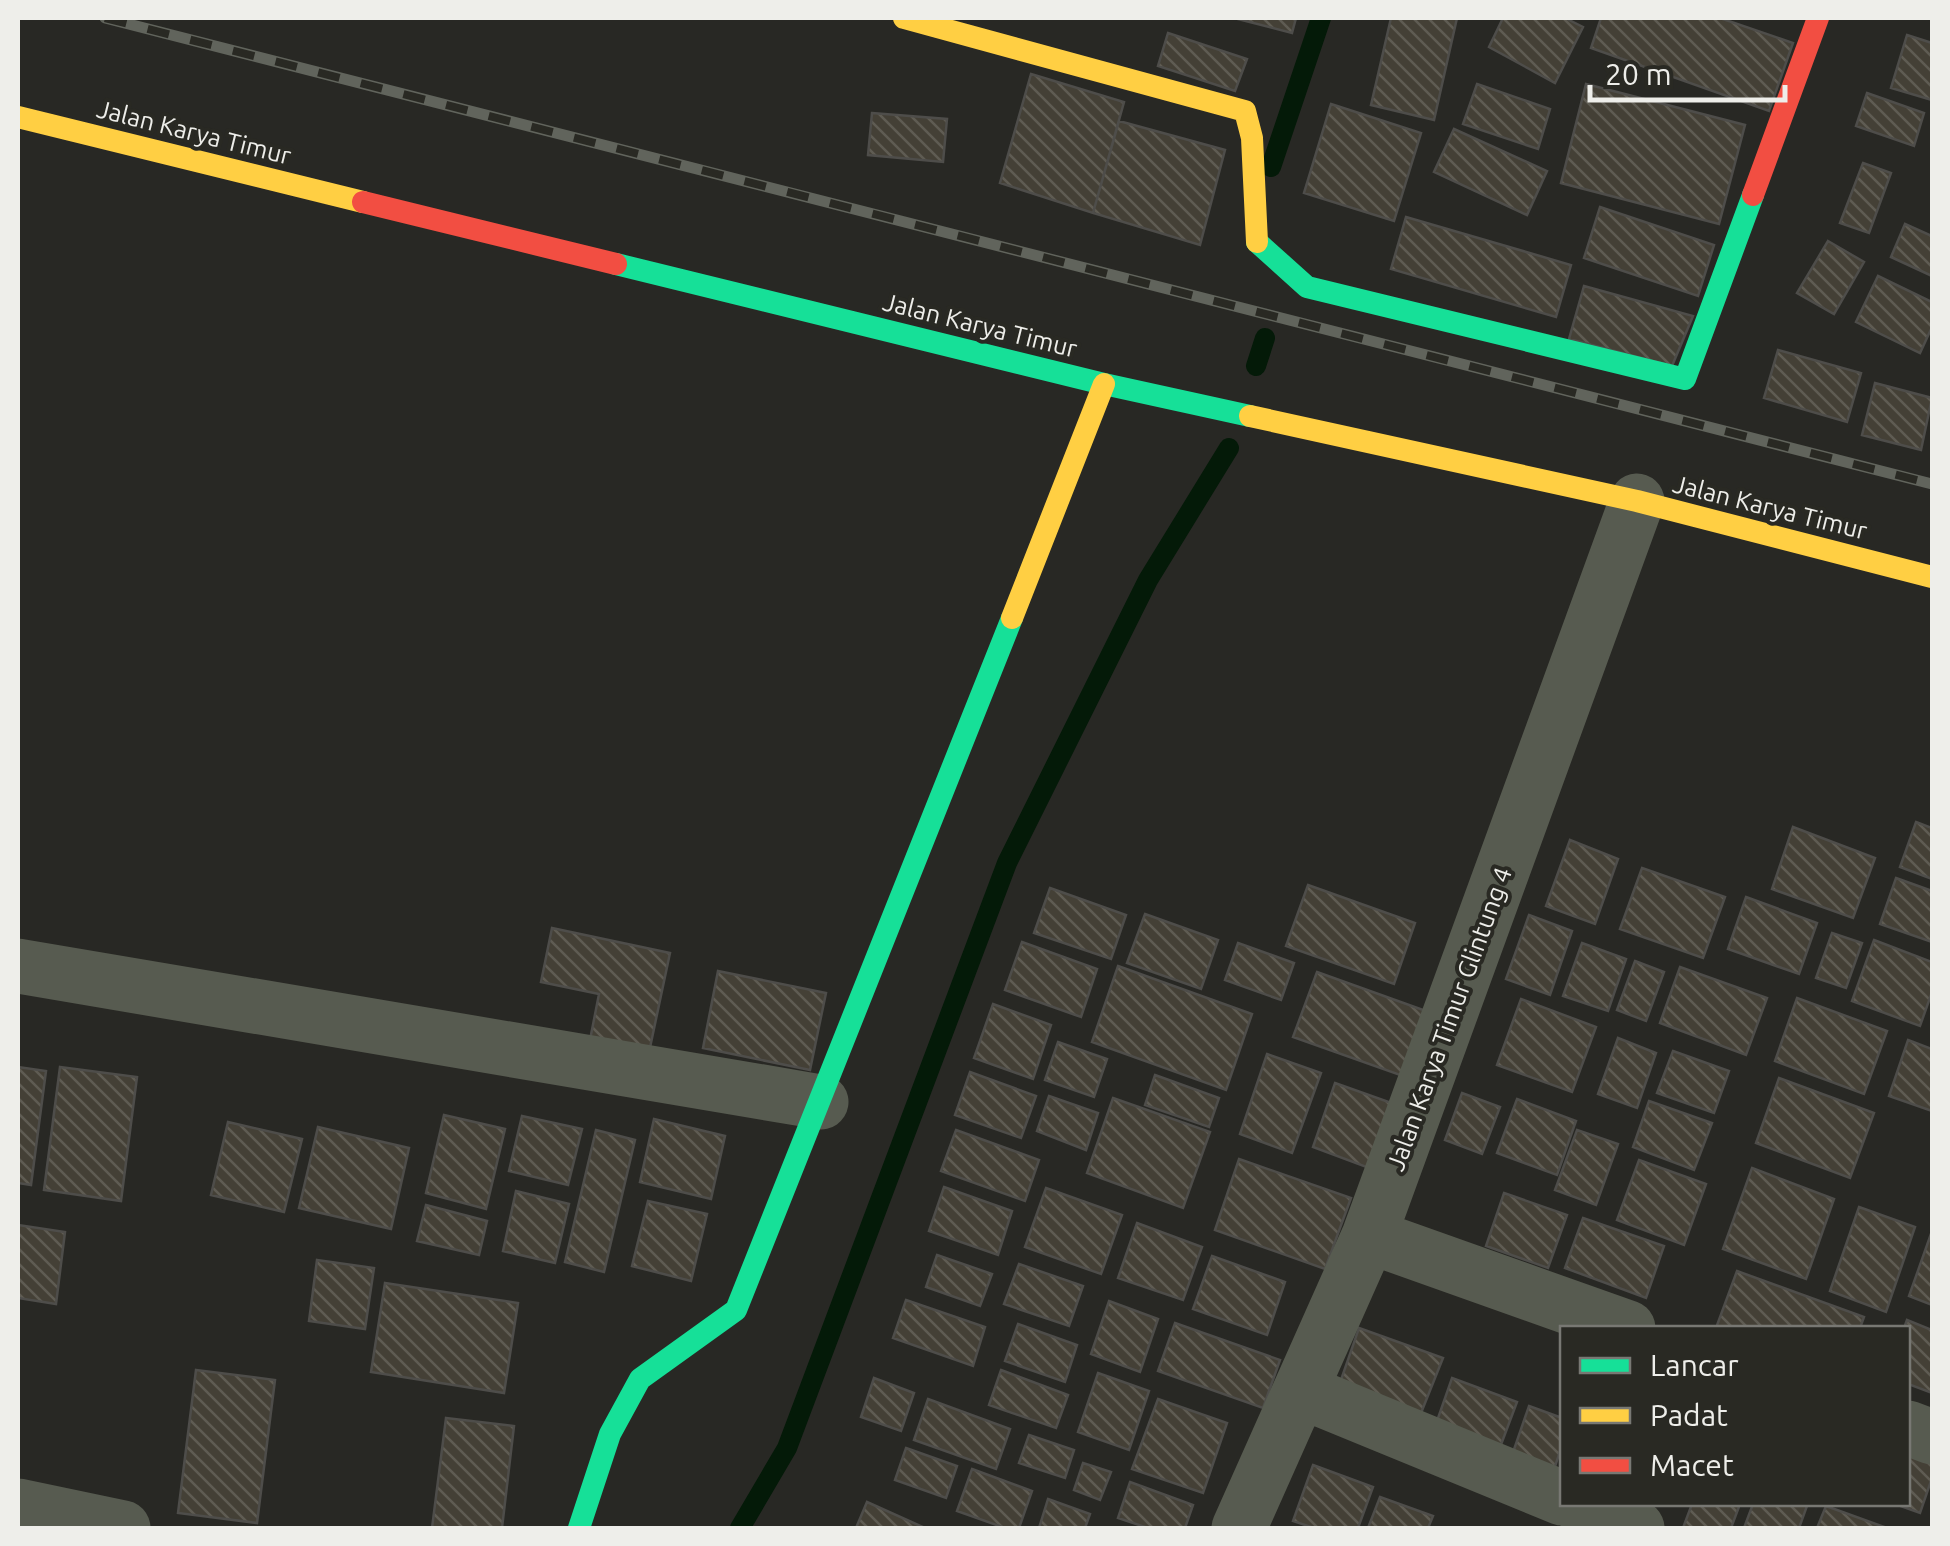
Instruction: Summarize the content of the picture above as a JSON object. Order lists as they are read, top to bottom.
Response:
{
  "streets": {
    "street": ["Jalan Karya Timur", "Jalan Karya Timur Glintung 4"]
  },
  "crossings": [
    ["Jalan Karya Timur", "Jalan Karya Timur Glintung 4"]
  ],
  "legend": ["Lancar", "Padat", "Macet"],
  "scale_bar": "20 m"
}
